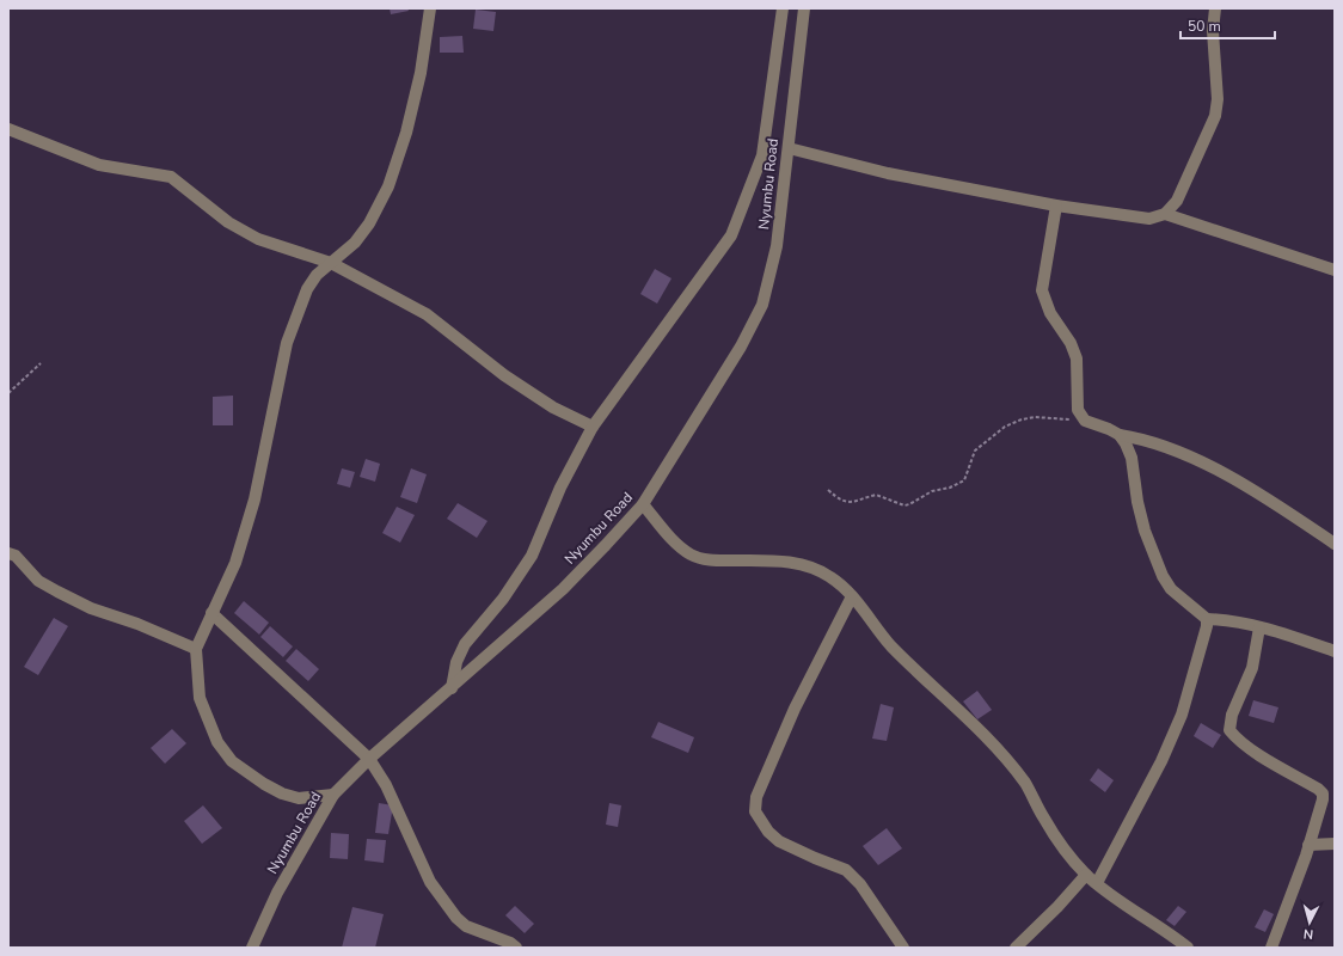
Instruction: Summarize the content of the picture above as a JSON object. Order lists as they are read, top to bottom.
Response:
{
  "streets": {
    "street": ["Nyumbu Road"]
  },
  "scale_bar": "50 m",
  "north": "bottom"
}
